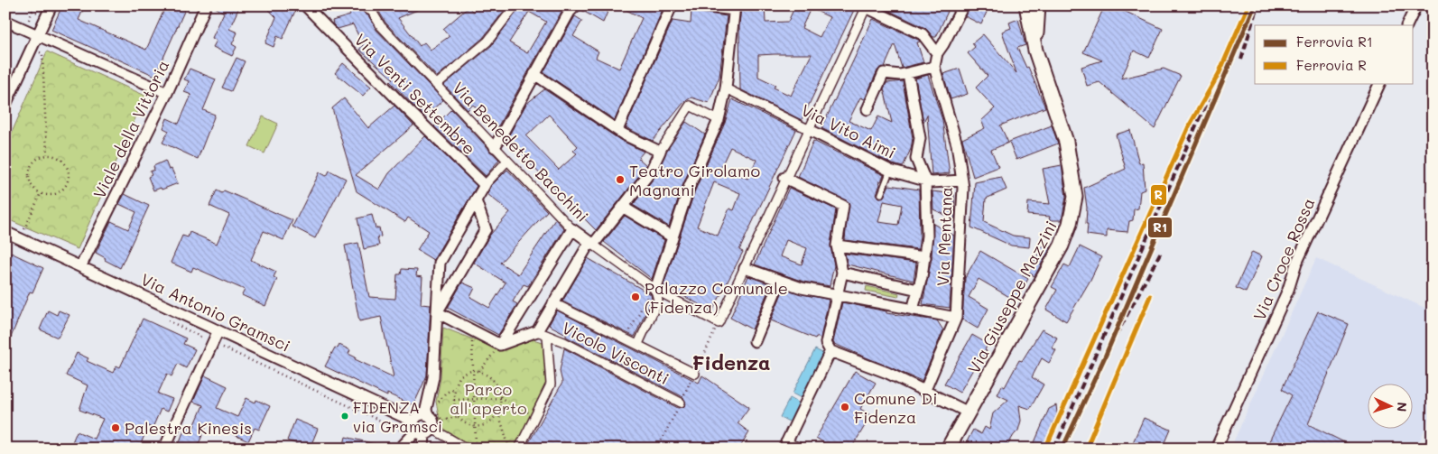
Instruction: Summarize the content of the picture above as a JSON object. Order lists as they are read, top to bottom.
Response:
{
  "streets": {
    "street": [
      "Via Venti Settembre",
      "Viale della Vittoria",
      "Via Vito Aimi",
      "Via Benedetto Bacchini",
      "Via Mentana",
      "Via Croce Rossa",
      "Via Giuseppe Mazzini",
      "Via Antonio Gramsci",
      "Vicolo Visconti"
    ]
  },
  "crossings": [
    ["Viale della Vittoria", "Via Antonio Gramsci"],
    ["Via Vito Aimi", "Via Mentana"]
  ],
  "districts": ["Fidenza"],
  "parks": ["Parco all'aperto"],
  "places": [
    "Teatro Girolamo Magnani",
    "Palazzo Comunale (Fidenza)",
    "Comune Di Fidenza",
    "FIDENZA via Gramsci",
    "Palestra Kinesis"
  ],
  "lines": ["rail line R1", "rail line R"],
  "legend": ["Ferrovia R1", "Ferrovia R"],
  "north": "right"
}
